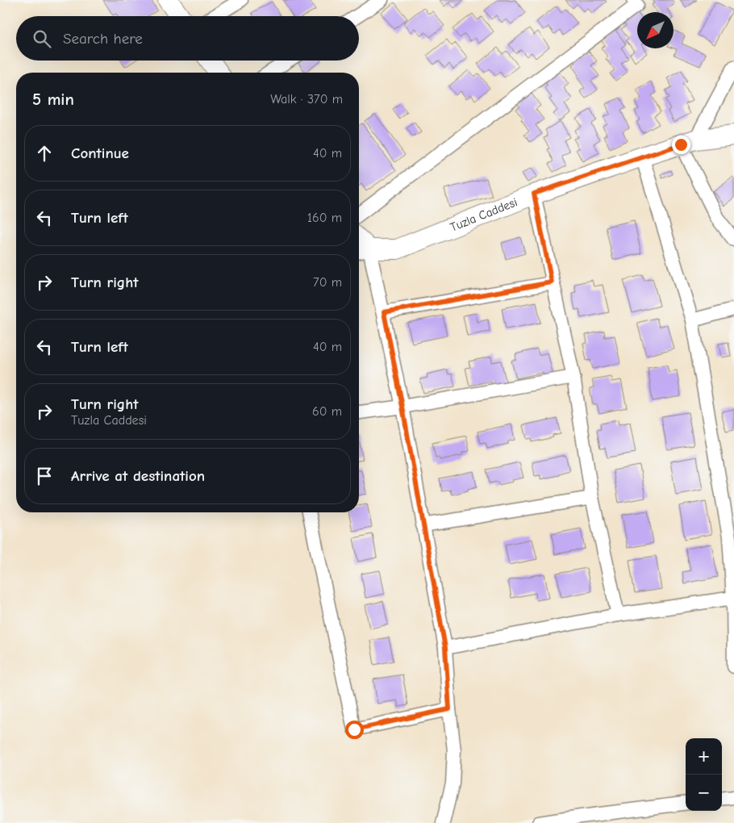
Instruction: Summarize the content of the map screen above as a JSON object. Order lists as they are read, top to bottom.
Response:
{
  "streets": {
    "main road": ["Tuzla Caddesi"]
  },
  "north": "bottom left",
  "page": {
    "search": "Search here",
    "heading": ["5 min", "Walk · 370 m"],
    "list": [
      ["Continue", "40 m"],
      ["Turn left", "160 m"],
      ["Turn right", "70 m"],
      ["Turn left", "40 m"],
      ["Turn right", "Tuzla Caddesi", "60 m"],
      "Arrive at destination"
    ],
    "map_buttons": ["+", "−"]
  }
}
